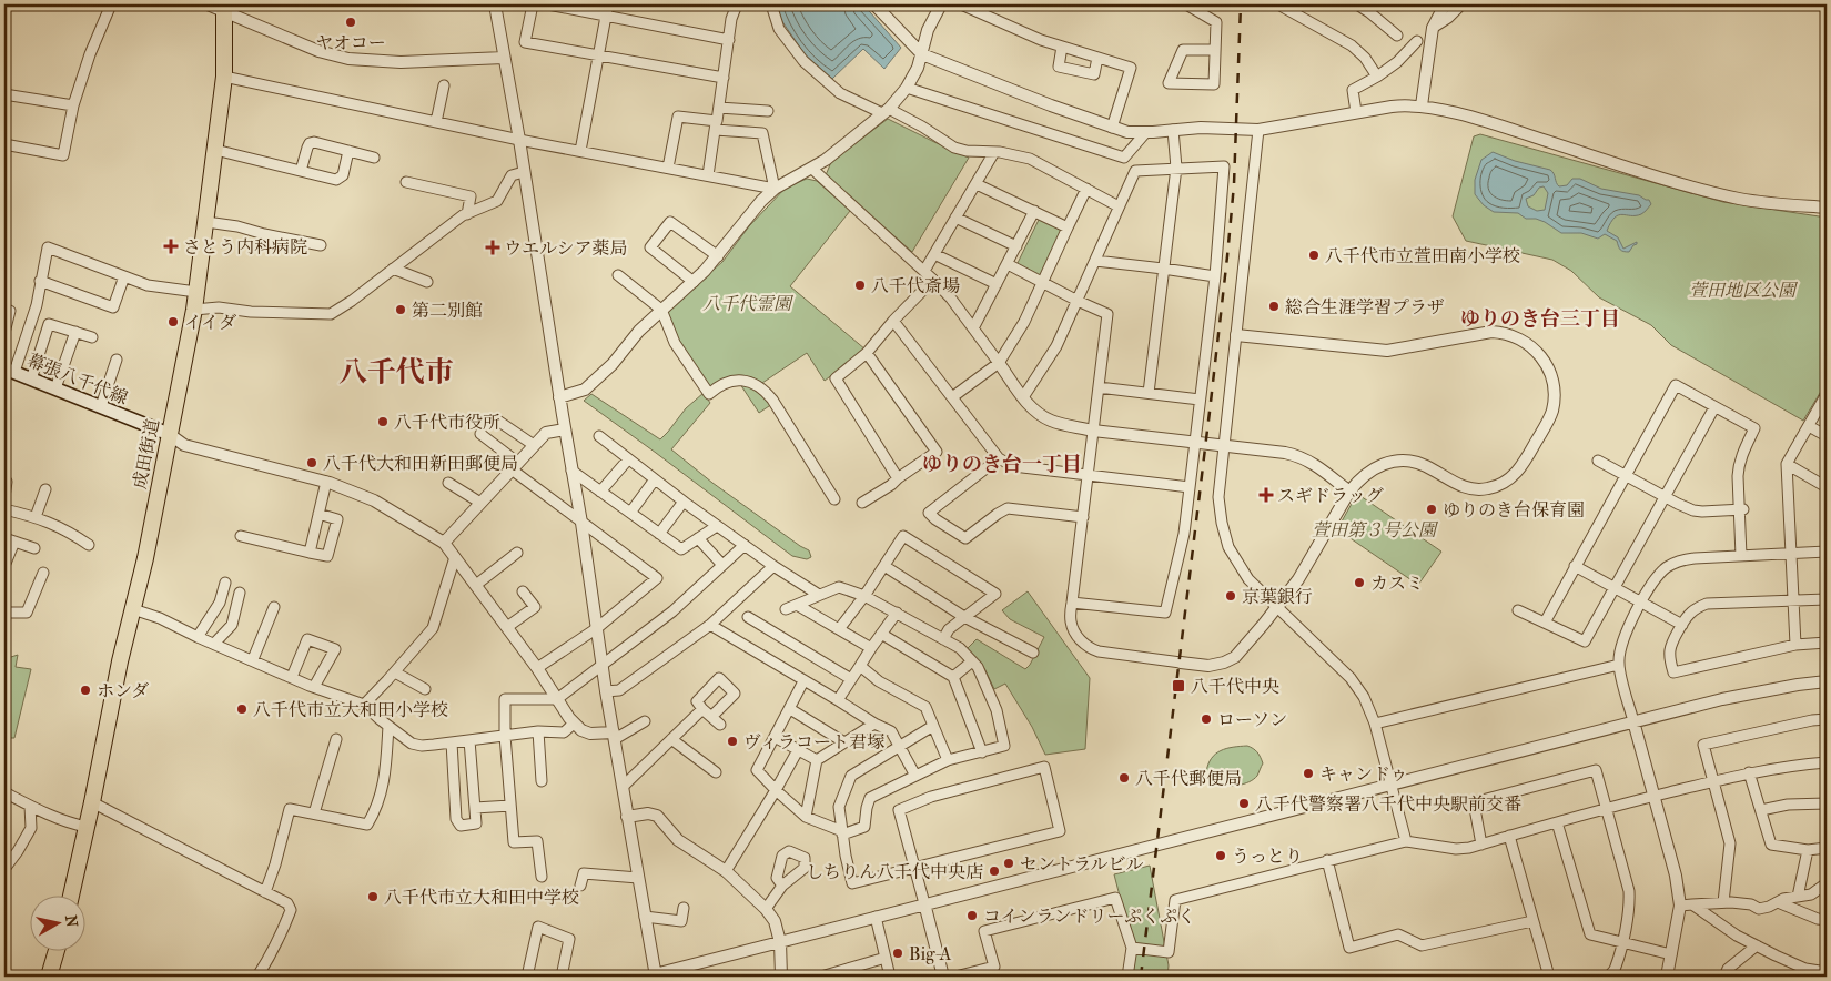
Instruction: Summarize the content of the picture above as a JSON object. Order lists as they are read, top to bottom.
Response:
{
  "streets": {
    "highway": ["成田街道"],
    "main road": ["幕張八千代線"]
  },
  "crossings": [
    ["幕張八千代線", "成田街道"]
  ],
  "districts": ["ゆりのき台三丁目", "八千代市", "ゆりのき台一丁目"],
  "parks": ["萱田地区公園", "八千代霊園", "萱田第３号公園"],
  "places": {
    "other": [
      "ヤオコー",
      "八千代市立萱田南小学校",
      "八千代斎場",
      "総合生涯学習プラザ",
      "第二別館",
      "イイダ",
      "八千代市役所",
      "八千代大和田新田郵便局",
      "ゆりのき台保育園",
      "カスミ",
      "京葉銀行",
      "ホンダ",
      "八千代市立大和田小学校",
      "ローソン",
      "ヴィラコート君塚",
      "キャンドゥ",
      "八千代郵便局",
      "八千代警察署八千代中央駅前交番",
      "うっとり",
      "セントラルビル",
      "しちりん八千代中央店",
      "八千代市立大和田中学校",
      "コインランドリーぷくぷく",
      "Big-A"
    ],
    "health": ["さとう内科病院", "ウエルシア薬局", "スギドラッグ"],
    "transit": ["八千代中央"]
  },
  "north": "right"
}
